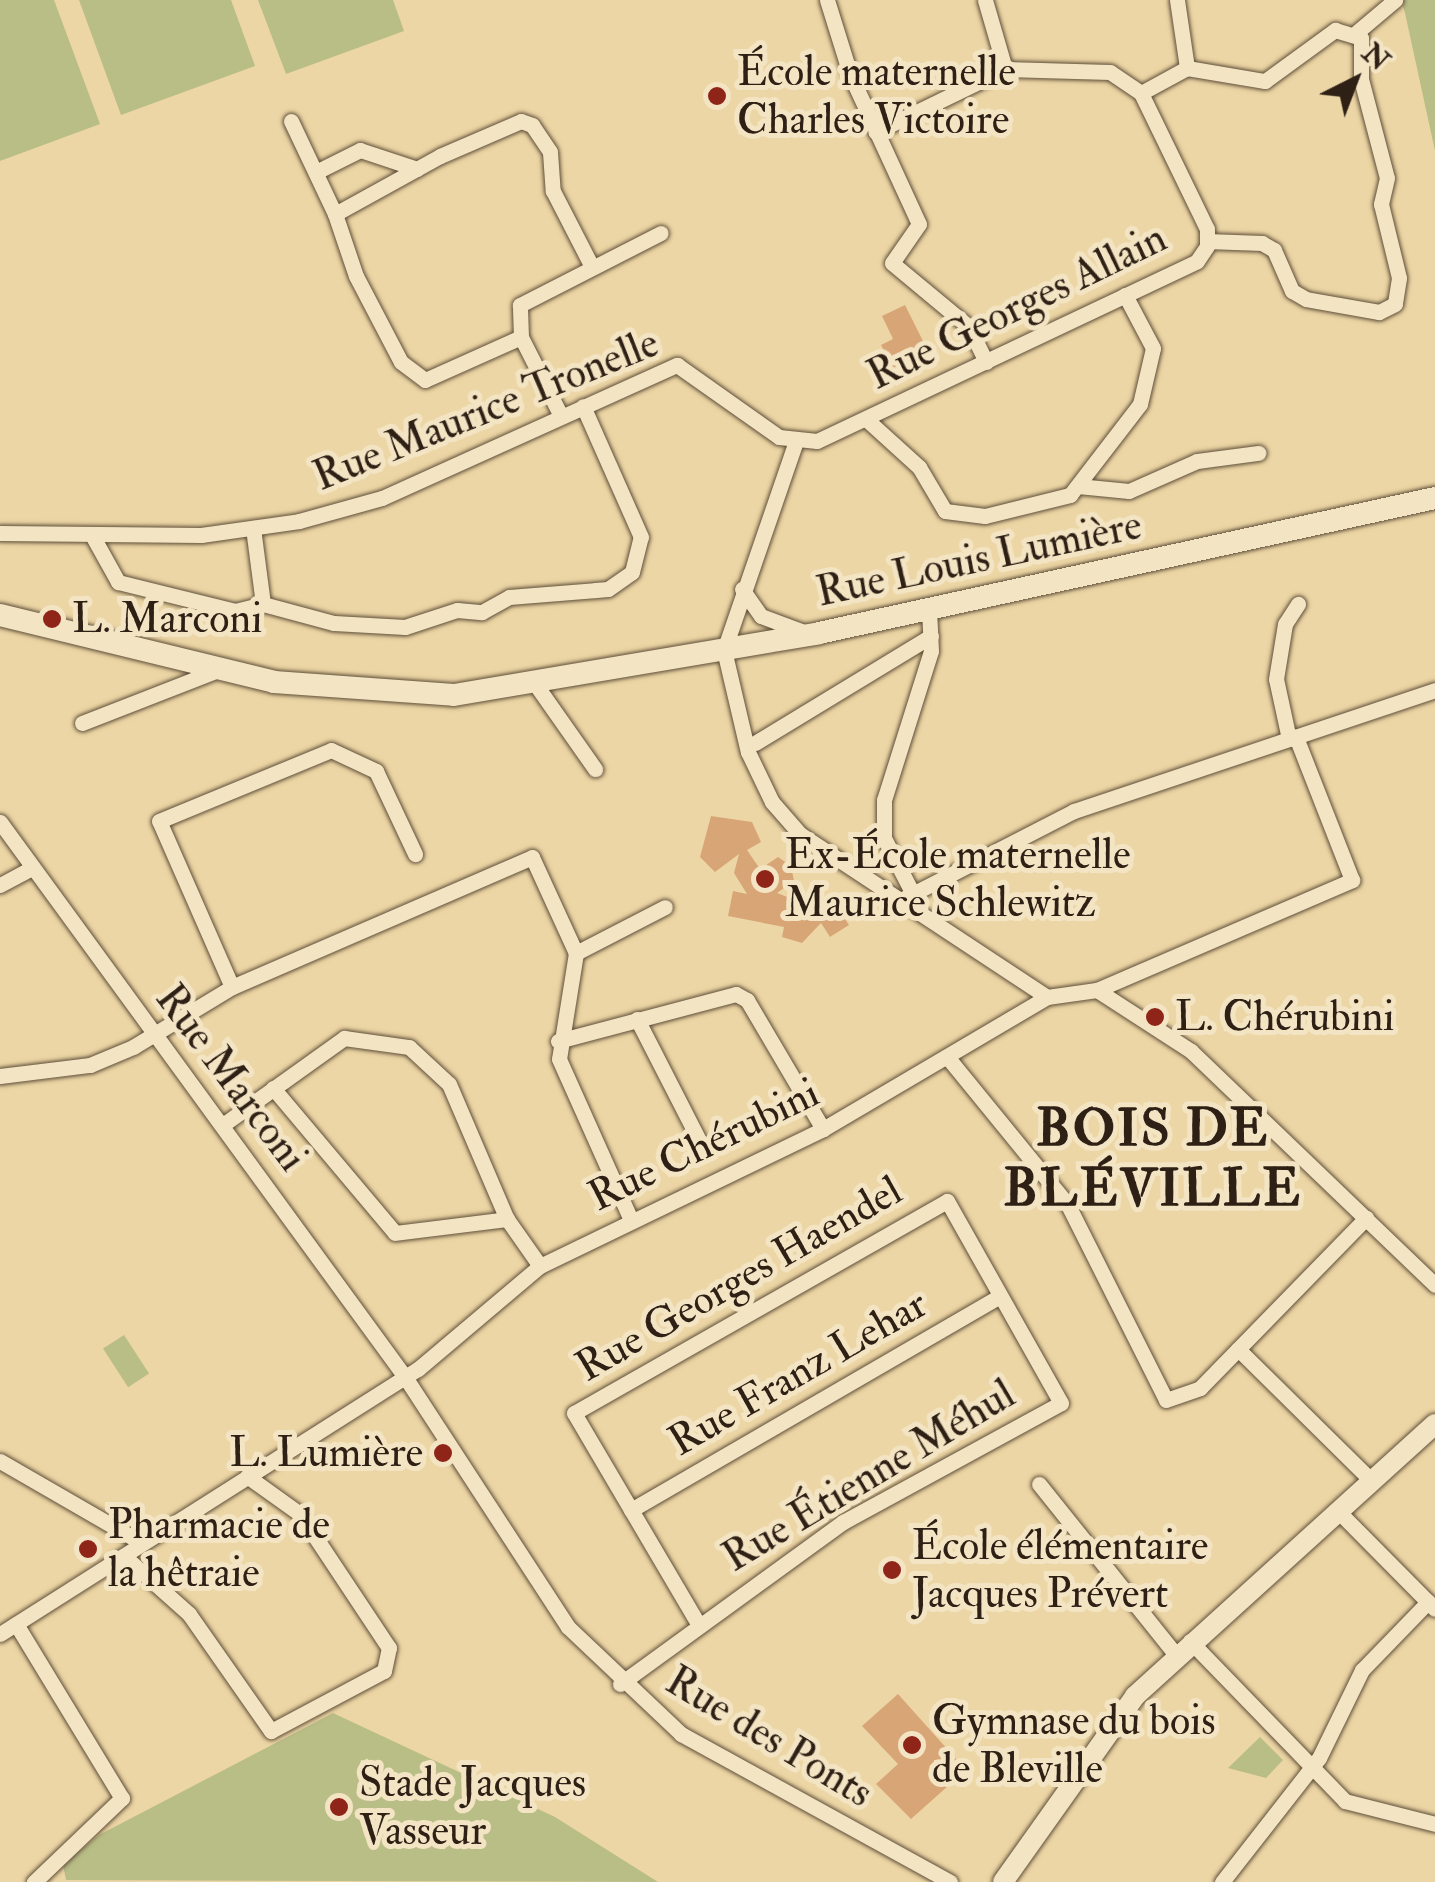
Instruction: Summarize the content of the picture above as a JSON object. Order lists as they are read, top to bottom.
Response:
{
  "streets": {
    "main road": ["Rue Louis Lumière"],
    "street": [
      "Rue Georges Allain",
      "Rue Maurice Tronelle",
      "Rue Marconi",
      "Rue Chérubini",
      "Rue Georges Haendel",
      "Rue Franz Lehar",
      "Rue Étienne Méhul",
      "Rue des Ponts"
    ]
  },
  "crossings": [
    ["Rue Georges Allain", "Rue Maurice Tronelle"],
    ["Rue Marconi", "Rue Chérubini"],
    ["Rue Marconi", "Rue des Ponts"],
    ["Rue Chérubini", "Rue des Ponts"],
    ["Rue Georges Haendel", "Rue Franz Lehar"],
    ["Rue Georges Haendel", "Rue Étienne Méhul"],
    ["Rue Étienne Méhul", "Rue des Ponts"]
  ],
  "districts": ["BOIS DE BLÉVILLE"],
  "places": [
    "École maternelle Charles Victoire",
    "L. Marconi",
    "Ex-École maternelle Maurice Schlewitz",
    "L. Chérubini",
    "L. Lumière",
    "Pharmacie de la hêtraie",
    "École élémentaire Jacques Prévert",
    "Gymnase du bois de Bleville",
    "Stade Jacques Vasseur"
  ],
  "north": "top right"
}
